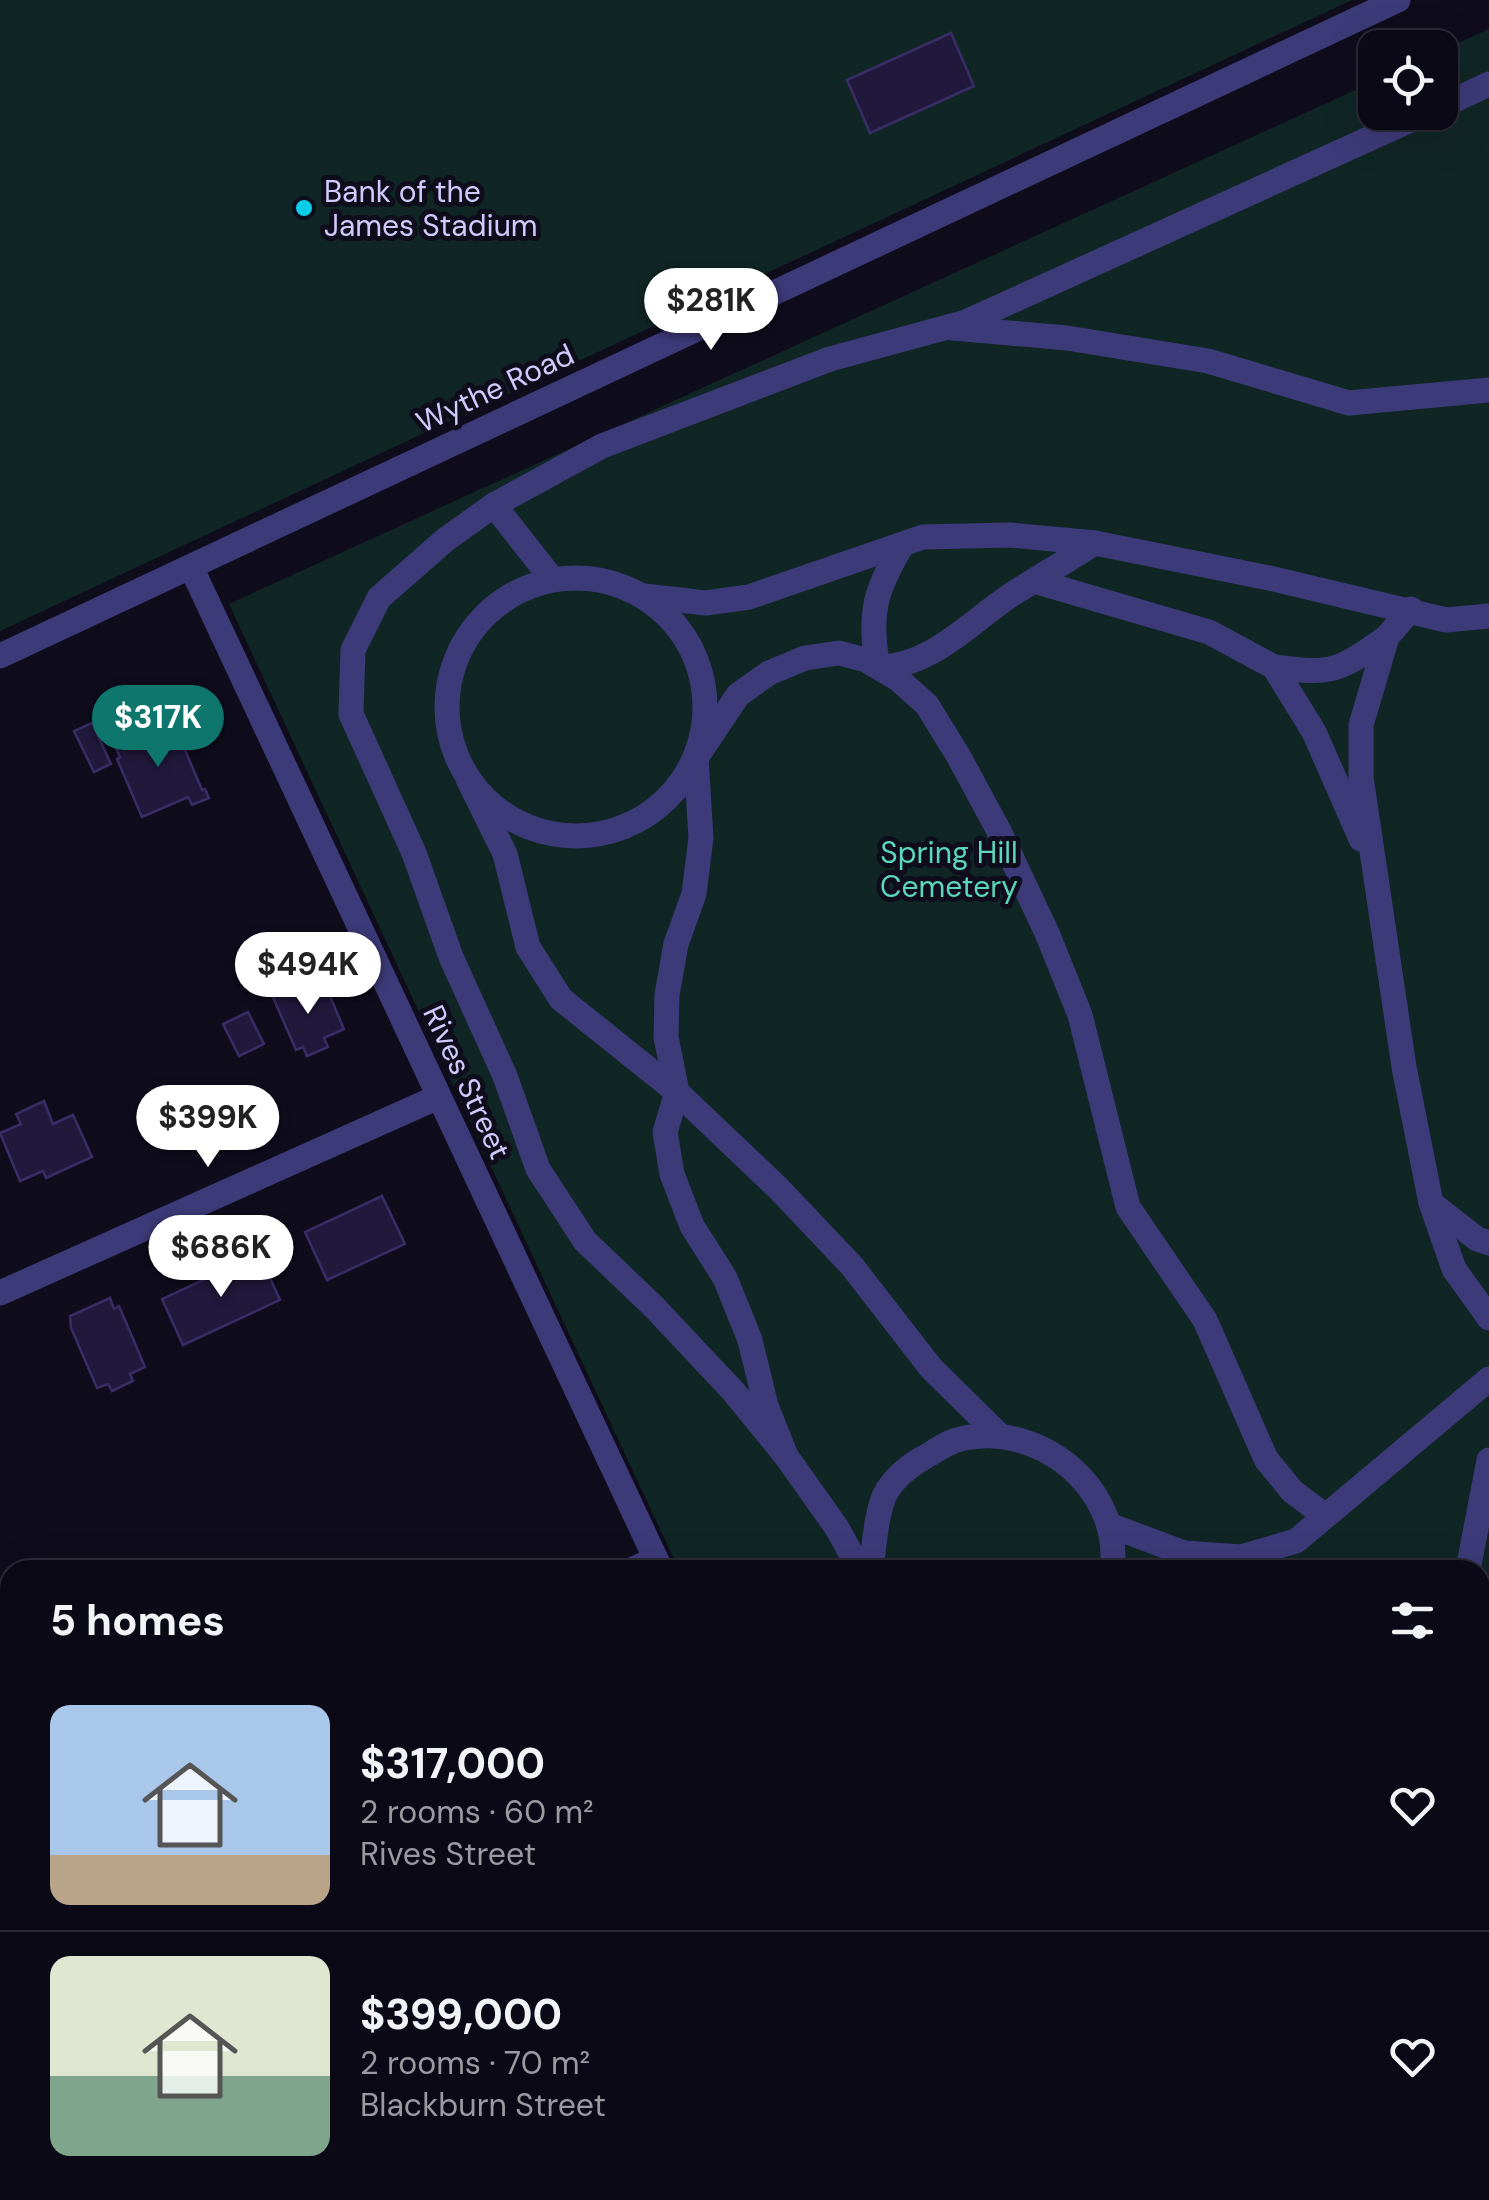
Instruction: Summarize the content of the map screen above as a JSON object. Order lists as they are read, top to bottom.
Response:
{
  "streets": {
    "street": ["Wythe Road", "Rives Street"]
  },
  "crossings": [
    ["Wythe Road", "Rives Street"]
  ],
  "parks": ["Spring Hill Cemetery"],
  "places": ["Bank of the James Stadium"],
  "page": {
    "price": [
      "$281K",
      "$317K",
      "$494K",
      "$399K",
      "$686K"
    ],
    "heading": "5 homes",
    "list": [
      {
        "name": "$317,000",
        "note": "2 rooms · 60 m² · Rives Street"
      },
      {
        "name": "$399,000",
        "note": "2 rooms · 70 m² · Blackburn Street"
      }
    ]
  }
}
